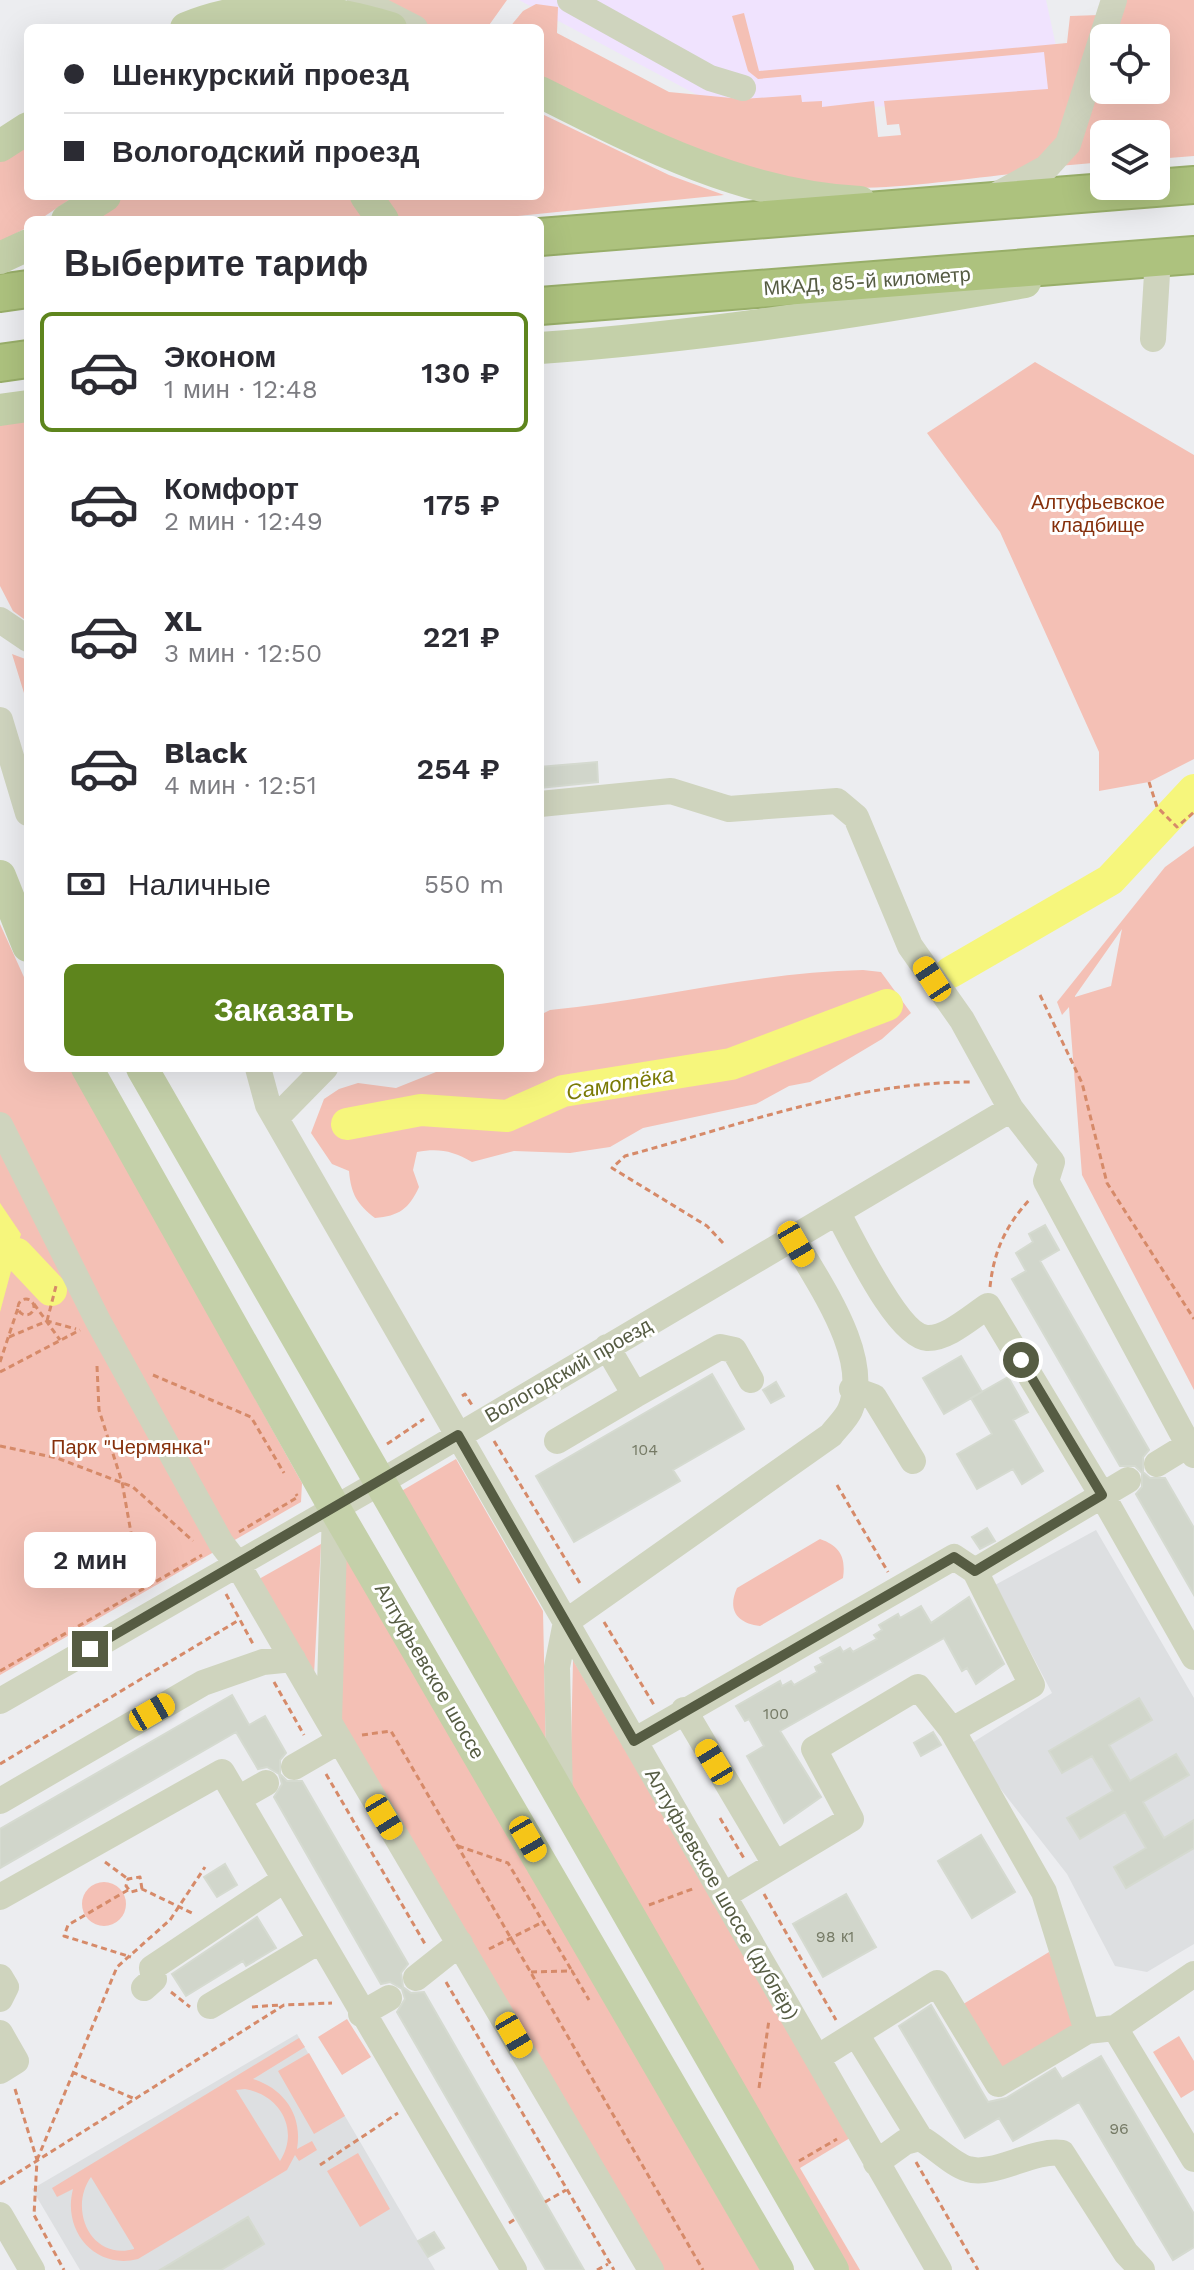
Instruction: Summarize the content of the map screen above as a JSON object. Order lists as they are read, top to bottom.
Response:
{
  "streets": {
    "highway": ["МКАД, 85-й километр"],
    "main road": ["Алтуфьевское шоссе"],
    "street": ["Вологодский проезд", "Алтуфьевское шоссе (дублёр)"]
  },
  "crossings": [
    ["Вологодский проезд", "Алтуфьевское шоссе"],
    ["Вологодский проезд", "Алтуфьевское шоссе (дублёр)"]
  ],
  "water": ["Самотёка"],
  "parks": ["Алтуфьевское кладбище", "Парк \"Чермянка\""],
  "house_numbers": [
    "104",
    "100",
    "98 к1",
    "96"
  ],
  "page": {
    "banner": ["Шенкурский проезд", "Вологодский проезд"],
    "heading": "Выберите тариф",
    "list": [
      {
        "name": "Эконом",
        "note": "1 мин · 12:48",
        "value": "130 ₽"
      },
      {
        "name": "Комфорт",
        "note": "2 мин · 12:49",
        "value": "175 ₽"
      },
      {
        "name": "XL",
        "note": "3 мин · 12:50",
        "value": "221 ₽"
      },
      {
        "name": "Black",
        "note": "4 мин · 12:51",
        "value": "254 ₽"
      }
    ],
    "pay": ["Наличные", "550 m"],
    "buttons": "Заказать",
    "bubble": "2 мин"
  }
}
